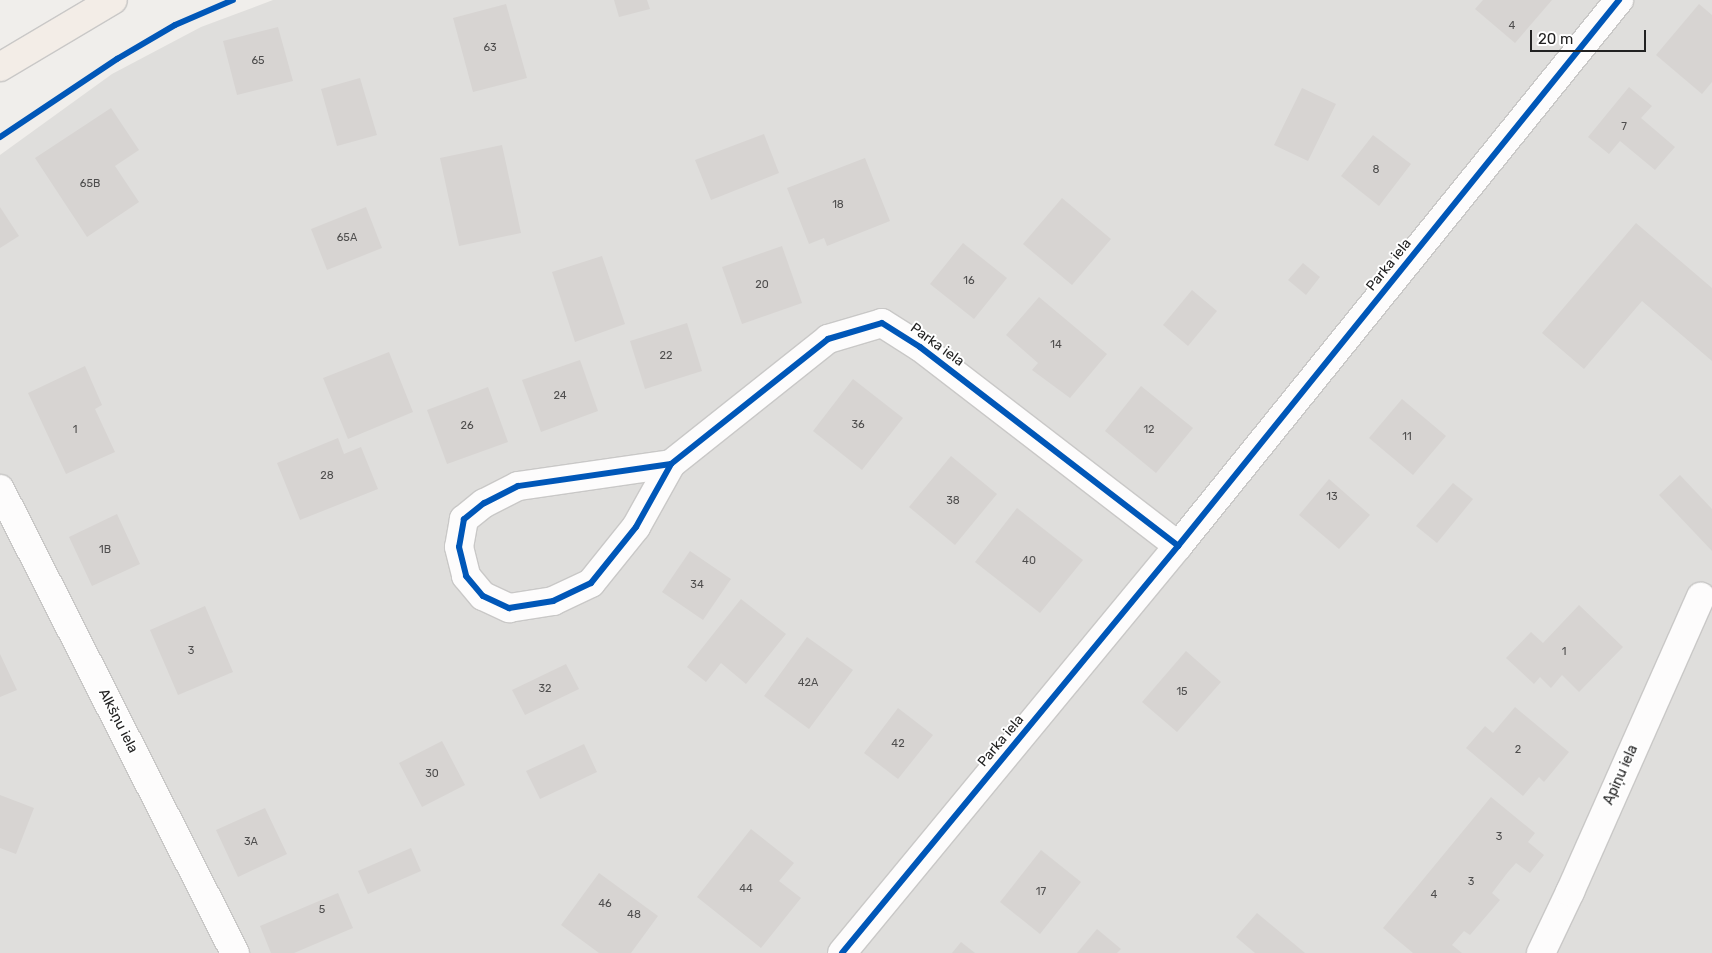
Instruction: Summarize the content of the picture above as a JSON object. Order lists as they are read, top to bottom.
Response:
{
  "streets": {
    "street": ["Parka iela", "Alkšņu iela", "Apiņu iela"]
  },
  "house_numbers": [
    "4",
    "63",
    "65",
    "7",
    "8",
    "65B",
    "18",
    "65A",
    "16",
    "20",
    "14",
    "22",
    "24",
    "36",
    "26",
    "1",
    "12",
    "11",
    "28",
    "13",
    "38",
    "1B",
    "40",
    "34",
    "3",
    "1",
    "42A",
    "32",
    "15",
    "42",
    "2",
    "30",
    "3",
    "3A",
    "3",
    "44",
    "17",
    "4",
    "46",
    "5",
    "48"
  ],
  "scale_bar": "20 m"
}
